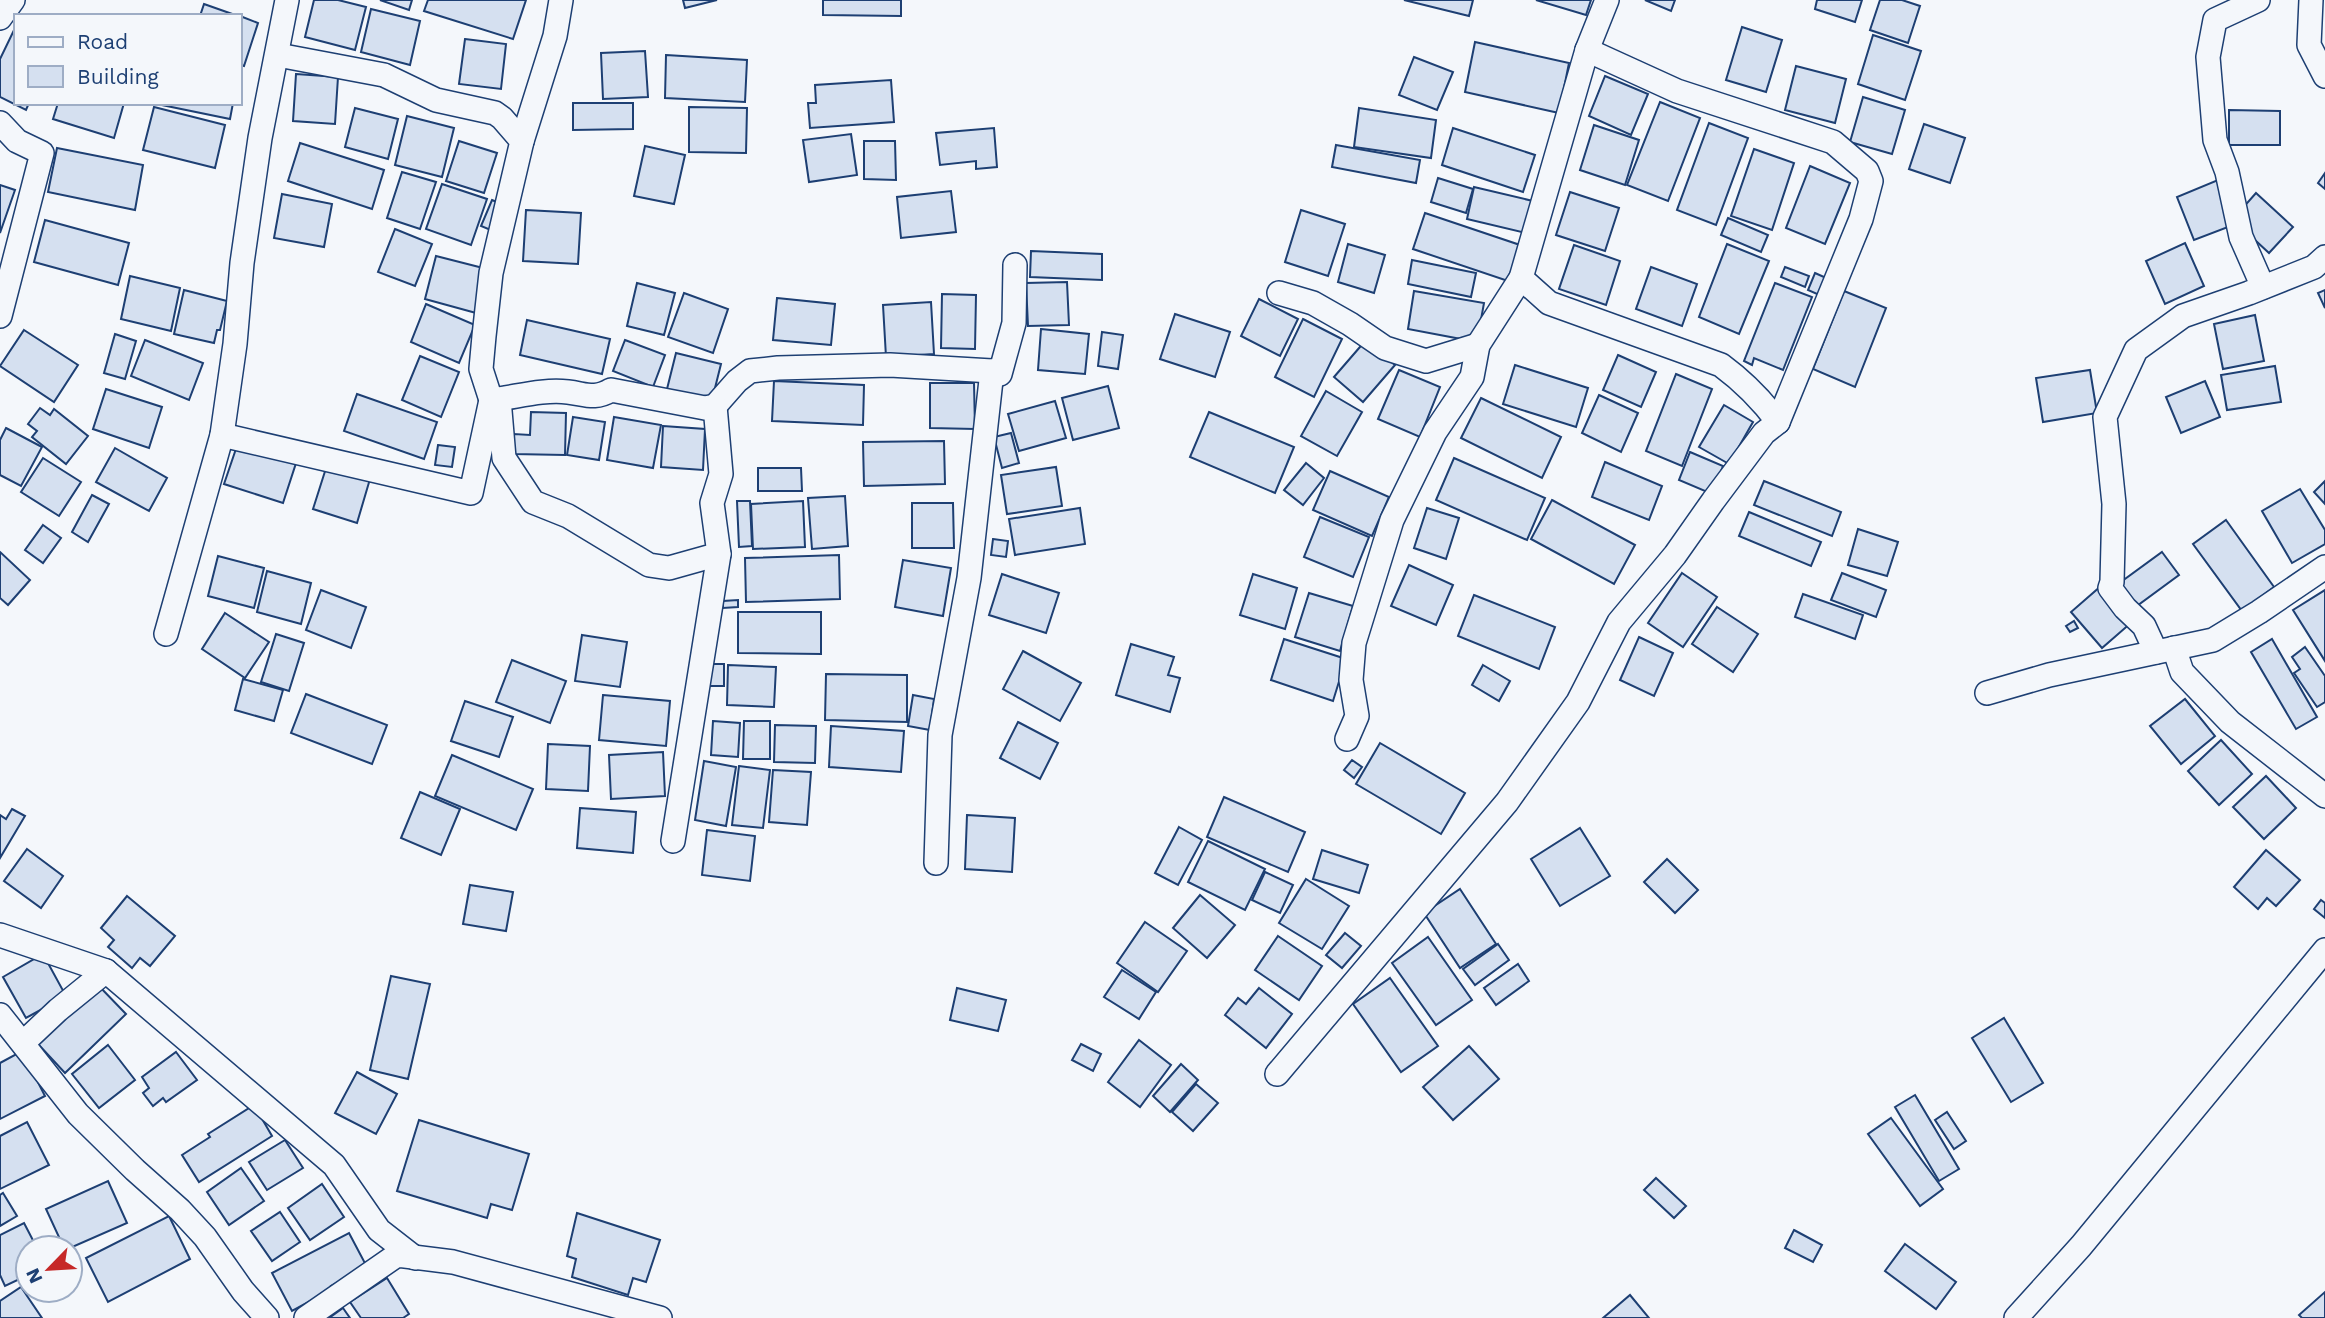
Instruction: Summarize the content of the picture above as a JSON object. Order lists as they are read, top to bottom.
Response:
{
  "legend": ["Road", "Building"],
  "north": "bottom left"
}
